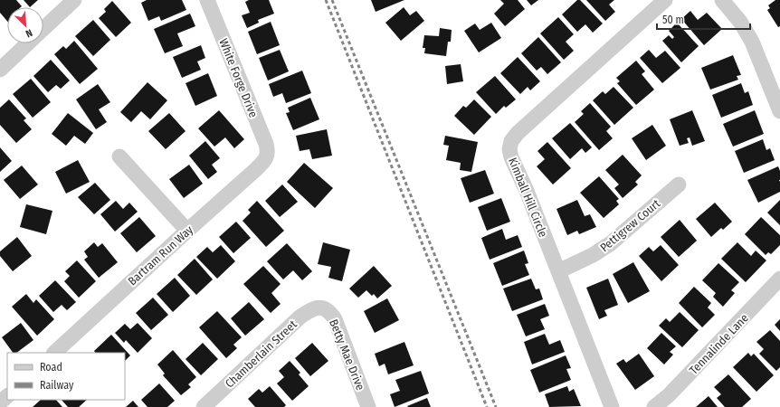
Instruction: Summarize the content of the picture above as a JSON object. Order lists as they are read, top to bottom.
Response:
{
  "streets": {
    "street": [
      "White Forge Drive",
      "Kimball Hill Circle",
      "Pettigrew Court",
      "Bartram Run Way",
      "Tennalinde Lane",
      "Chamberlain Street",
      "Betty Mae Drive"
    ]
  },
  "crossings": [
    ["White Forge Drive", "Bartram Run Way"],
    ["Kimball Hill Circle", "Pettigrew Court"],
    ["Chamberlain Street", "Betty Mae Drive"]
  ],
  "legend": ["Road", "Railway"],
  "scale_bar": "50 m",
  "north": "bottom right"
}
